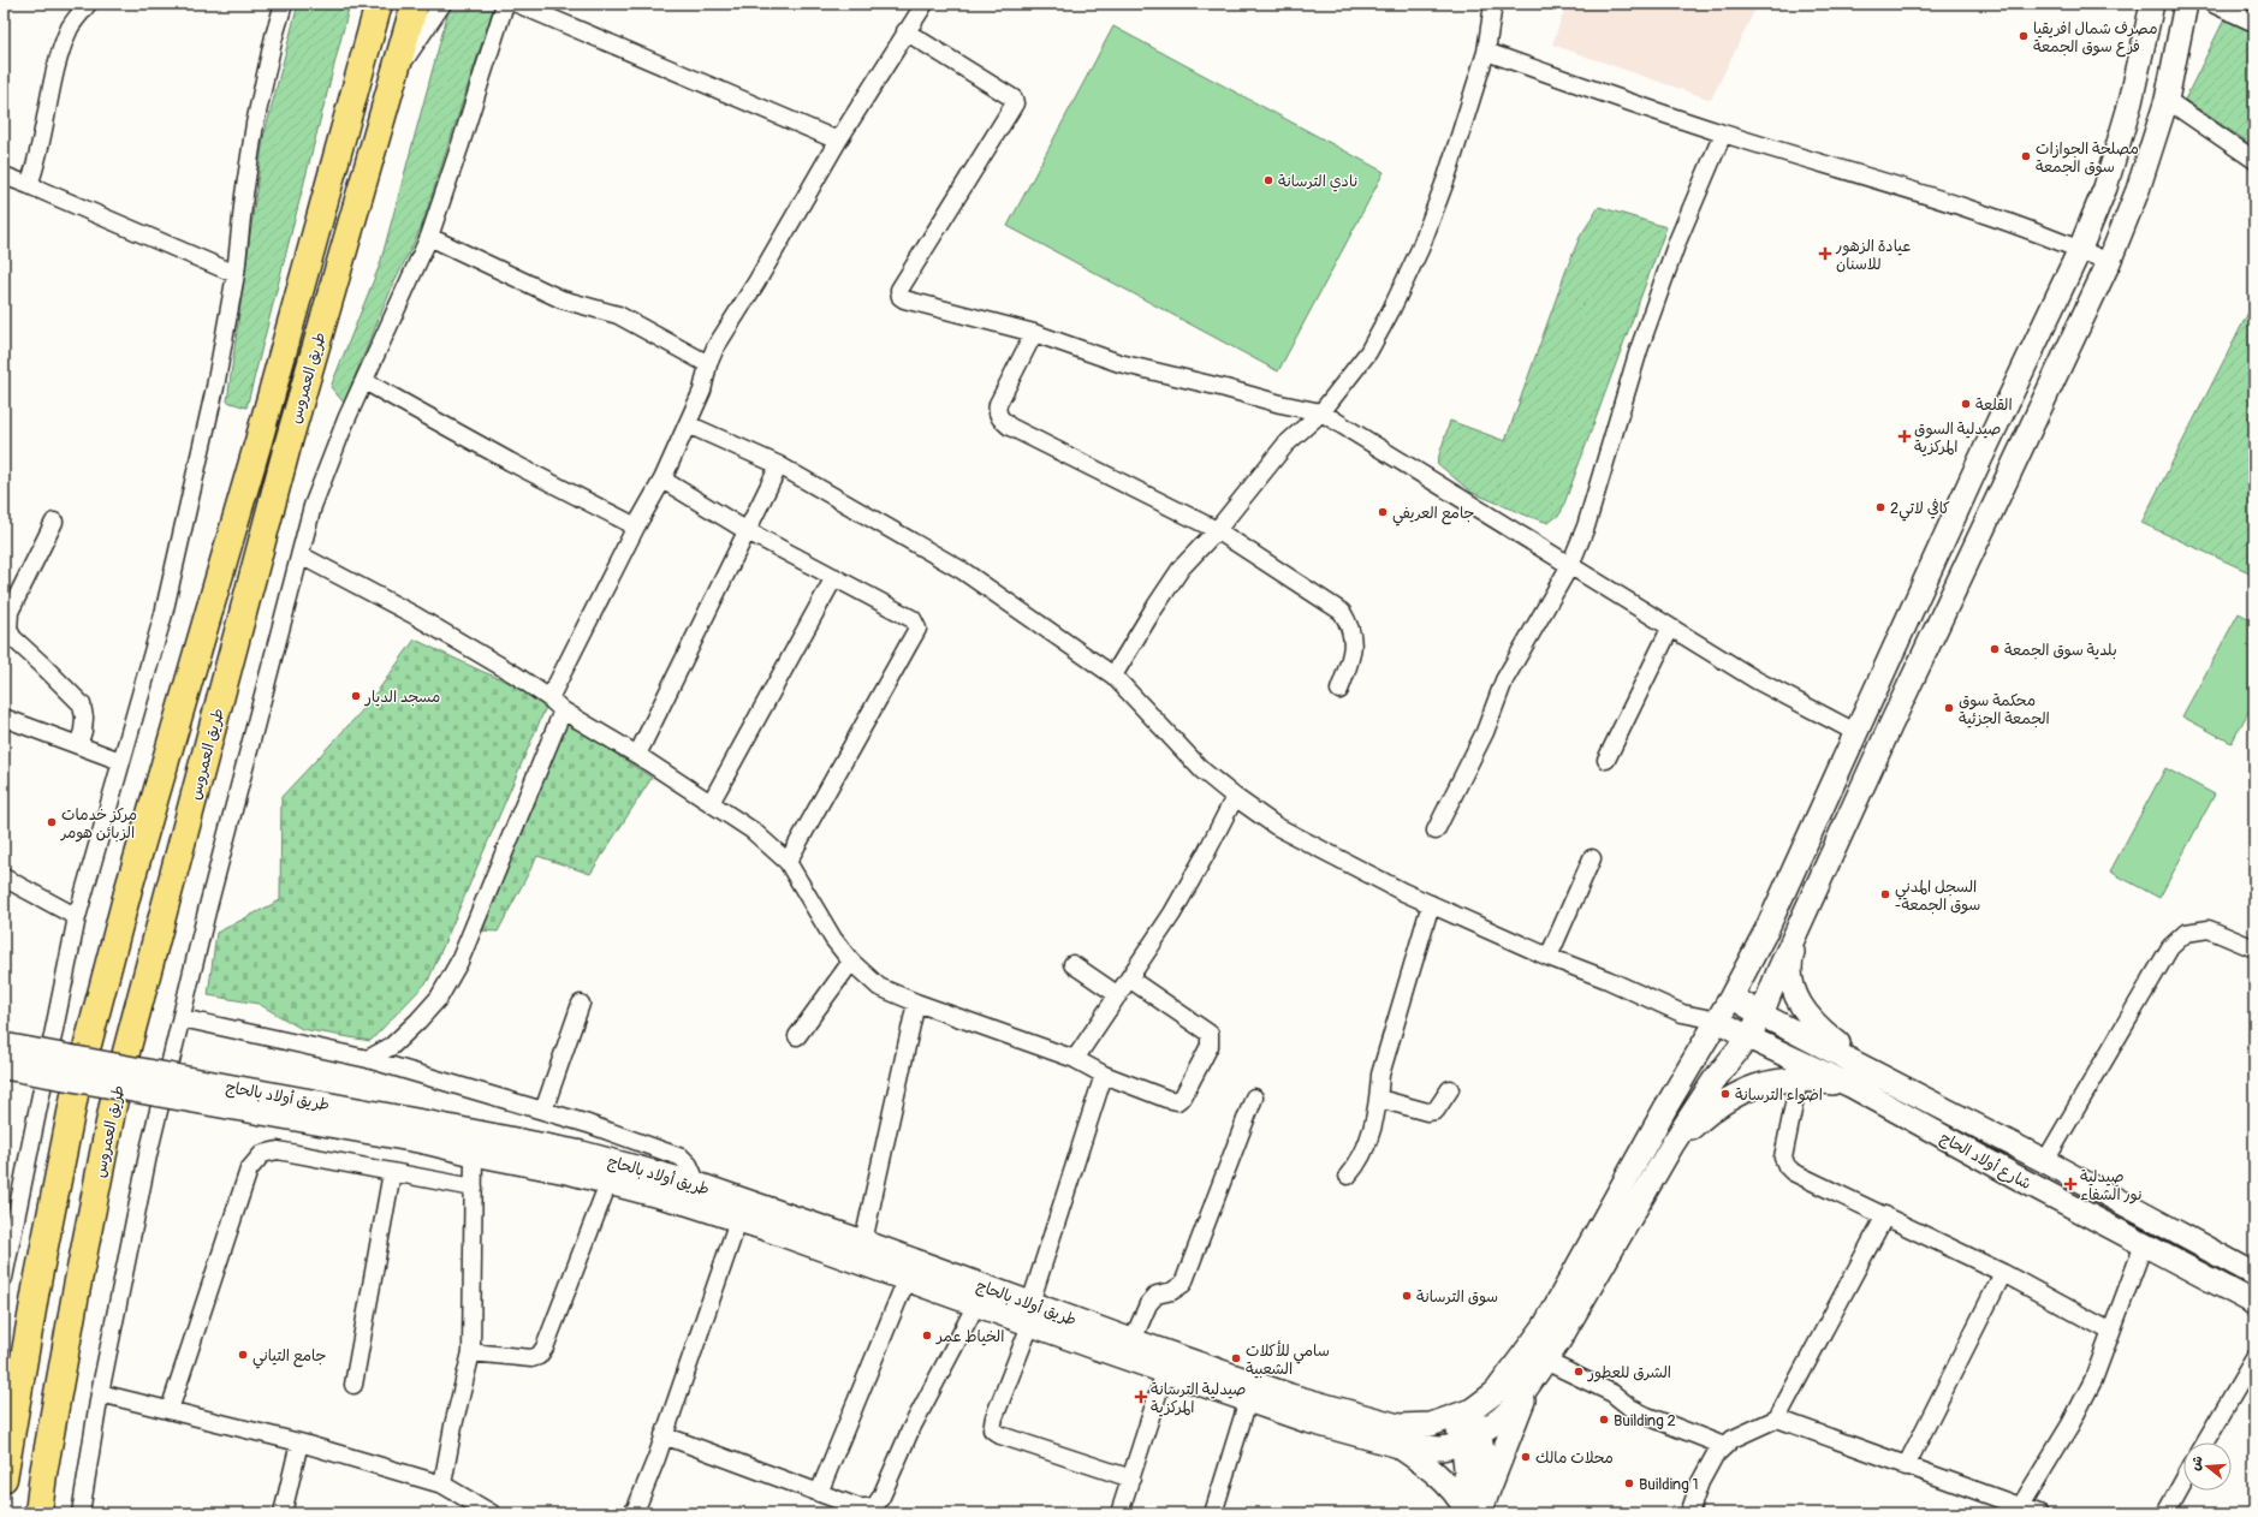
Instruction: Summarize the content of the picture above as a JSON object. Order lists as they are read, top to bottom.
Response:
{
  "streets": {
    "main road": ["طريق العمروس", "طريق أولاد بالحاج", "شارع أولاد الحاج"]
  },
  "places": {
    "other": [
      "مصرف شمال افريقيا فرع سوق الجمعة",
      "مصلحة الجوازات سوق الجمعة",
      "نادي الترسانة",
      "القلعة",
      "كافي لاتي2",
      "جامع العريفي",
      "بلدية سوق الجمعة",
      "مسجد الديار",
      "محكمة سوق الجمعة الجزئية",
      "مركز خدمات الزبائن هومر",
      "السجل المدني -سوق الجمعة",
      "اضواء الترسانة",
      "سوق الترسانة",
      "الخياط عمر",
      "جامع التياني",
      "سامي للأكلات الشعبية",
      "الشرق للعطور",
      "Building 2",
      "محلات مالك",
      "Building 1"
    ],
    "health": [
      "عيادة الزهور للاسنان",
      "صيدلية السوق المركزية",
      "صيدلية نور الشفاء",
      "صيدلية الترسانة المركزية"
    ]
  },
  "north": "left"
}
